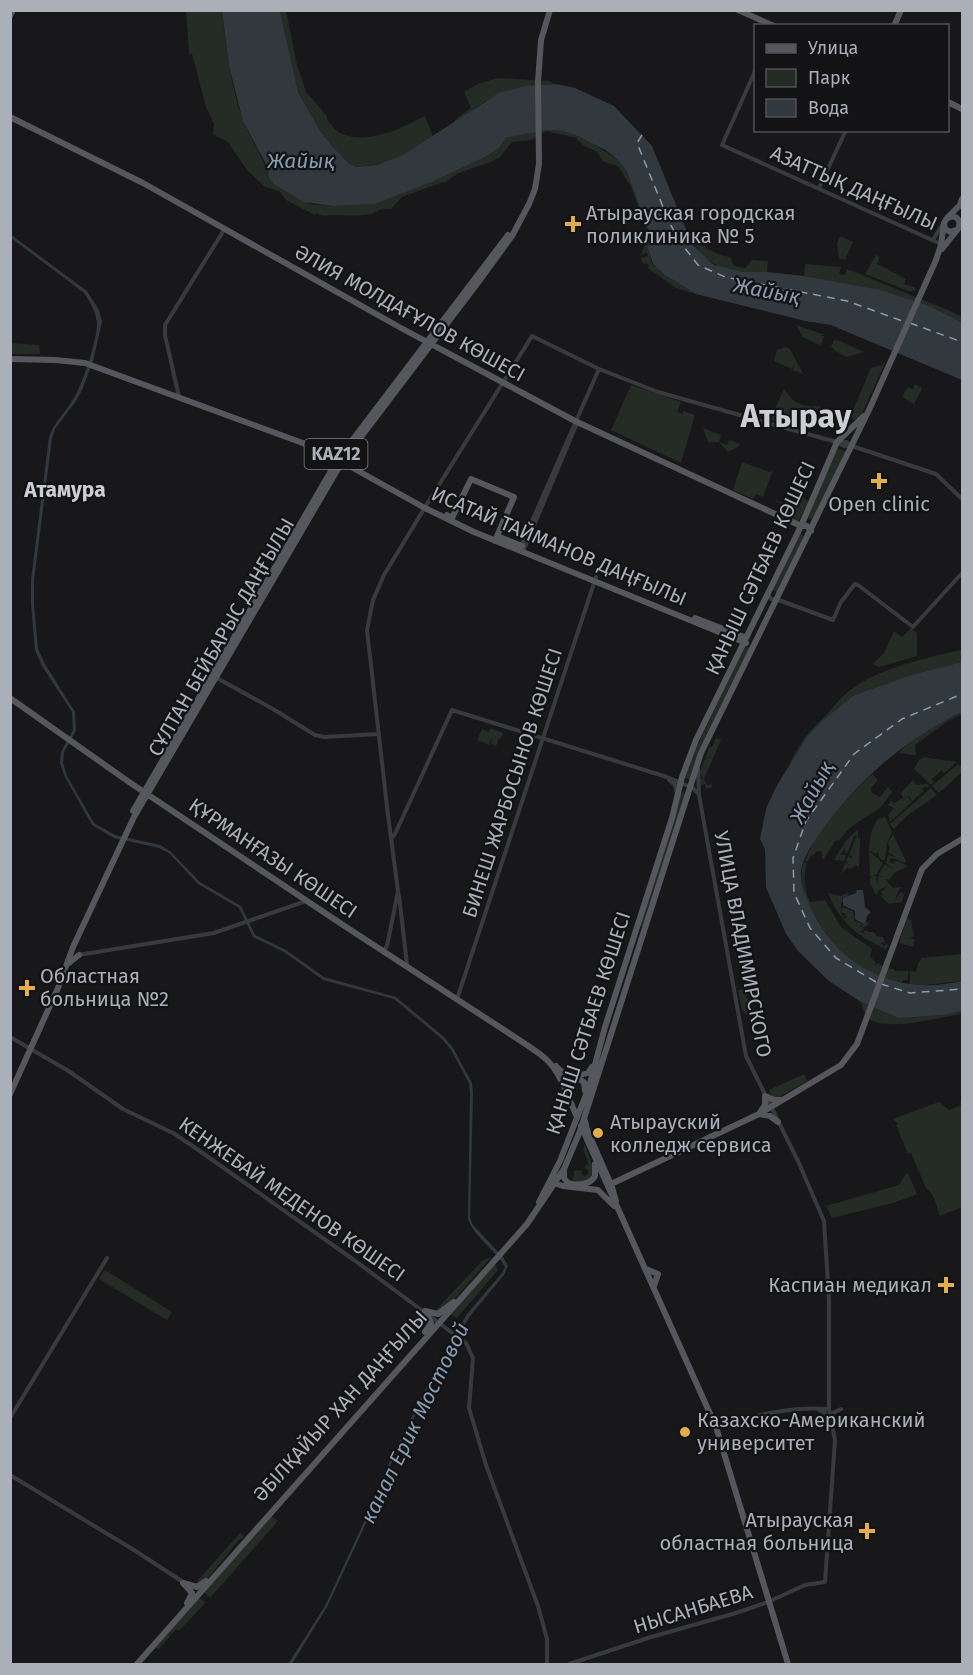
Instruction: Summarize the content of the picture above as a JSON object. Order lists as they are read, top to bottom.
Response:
{
  "streets": {
    "main road": [
      "ӘЛИЯ МОЛДАҒҰЛОВ КӨШЕСІ",
      "KAZ12",
      "ИСАТАЙ ТАЙМАНОВ ДАҢҒЫЛЫ",
      "ҚАНЫШ СӘТБАЕВ КӨШЕСІ",
      "СҰЛТАН БЕЙБАРЫС ДАҢҒЫЛЫ",
      "ҚҰРМАНҒАЗЫ КӨШЕСІ",
      "ӘБІЛҚАЙЫР ХАН ДАҢҒЫЛЫ"
    ],
    "street": [
      "АЗАТТЫҚ ДАҢҒЫЛЫ",
      "БИНЕШ ЖАРБОСЫНОВ КӨШЕСІ",
      "УЛИЦА ВЛАДИМИРСКОГО",
      "КЕНЖЕБАЙ МЕДЕНОВ КӨШЕСІ",
      "НЫСАНБАЕВА"
    ]
  },
  "crossings": [
    ["ӘЛИЯ МОЛДАҒҰЛОВ КӨШЕСІ", "ҚАНЫШ СӘТБАЕВ КӨШЕСІ"],
    ["ӘЛИЯ МОЛДАҒҰЛОВ КӨШЕСІ", "СҰЛТАН БЕЙБАРЫС ДАҢҒЫЛЫ"],
    ["ИСАТАЙ ТАЙМАНОВ ДАҢҒЫЛЫ", "ҚАНЫШ СӘТБАЕВ КӨШЕСІ"],
    ["ИСАТАЙ ТАЙМАНОВ ДАҢҒЫЛЫ", "СҰЛТАН БЕЙБАРЫС ДАҢҒЫЛЫ"],
    ["ИСАТАЙ ТАЙМАНОВ ДАҢҒЫЛЫ", "БИНЕШ ЖАРБОСЫНОВ КӨШЕСІ"],
    ["ҚАНЫШ СӘТБАЕВ КӨШЕСІ", "УЛИЦА ВЛАДИМИРСКОГО"],
    ["ҚАНЫШ СӘТБАЕВ КӨШЕСІ", "ӘБІЛҚАЙЫР ХАН ДАҢҒЫЛЫ"],
    ["СҰЛТАН БЕЙБАРЫС ДАҢҒЫЛЫ", "ҚҰРМАНҒАЗЫ КӨШЕСІ"],
    ["СҰЛТАН БЕЙБАРЫС ДАҢҒЫЛЫ", "КЕНЖЕБАЙ МЕДЕНОВ КӨШЕСІ"],
    ["БИНЕШ ЖАРБОСЫНОВ КӨШЕСІ", "ҚҰРМАНҒАЗЫ КӨШЕСІ"],
    ["УЛИЦА ВЛАДИМИРСКОГО", "НЫСАНБАЕВА"],
    ["КЕНЖЕБАЙ МЕДЕНОВ КӨШЕСІ", "ӘБІЛҚАЙЫР ХАН ДАҢҒЫЛЫ"]
  ],
  "districts": ["Атырау", "Атамура"],
  "water": ["Жайық", "канал Ерик Мостовой"],
  "places": {
    "health": [
      "Атырауская городская поликлиника № 5",
      "Open clinic",
      "Областная больница №2",
      "Каспиан медикал",
      "Атырауская областная больница"
    ],
    "other": ["Атырауский колледж сервиса", "Казахско-Американский университет"]
  },
  "legend": ["Улица", "Парк", "Вода"]
}
